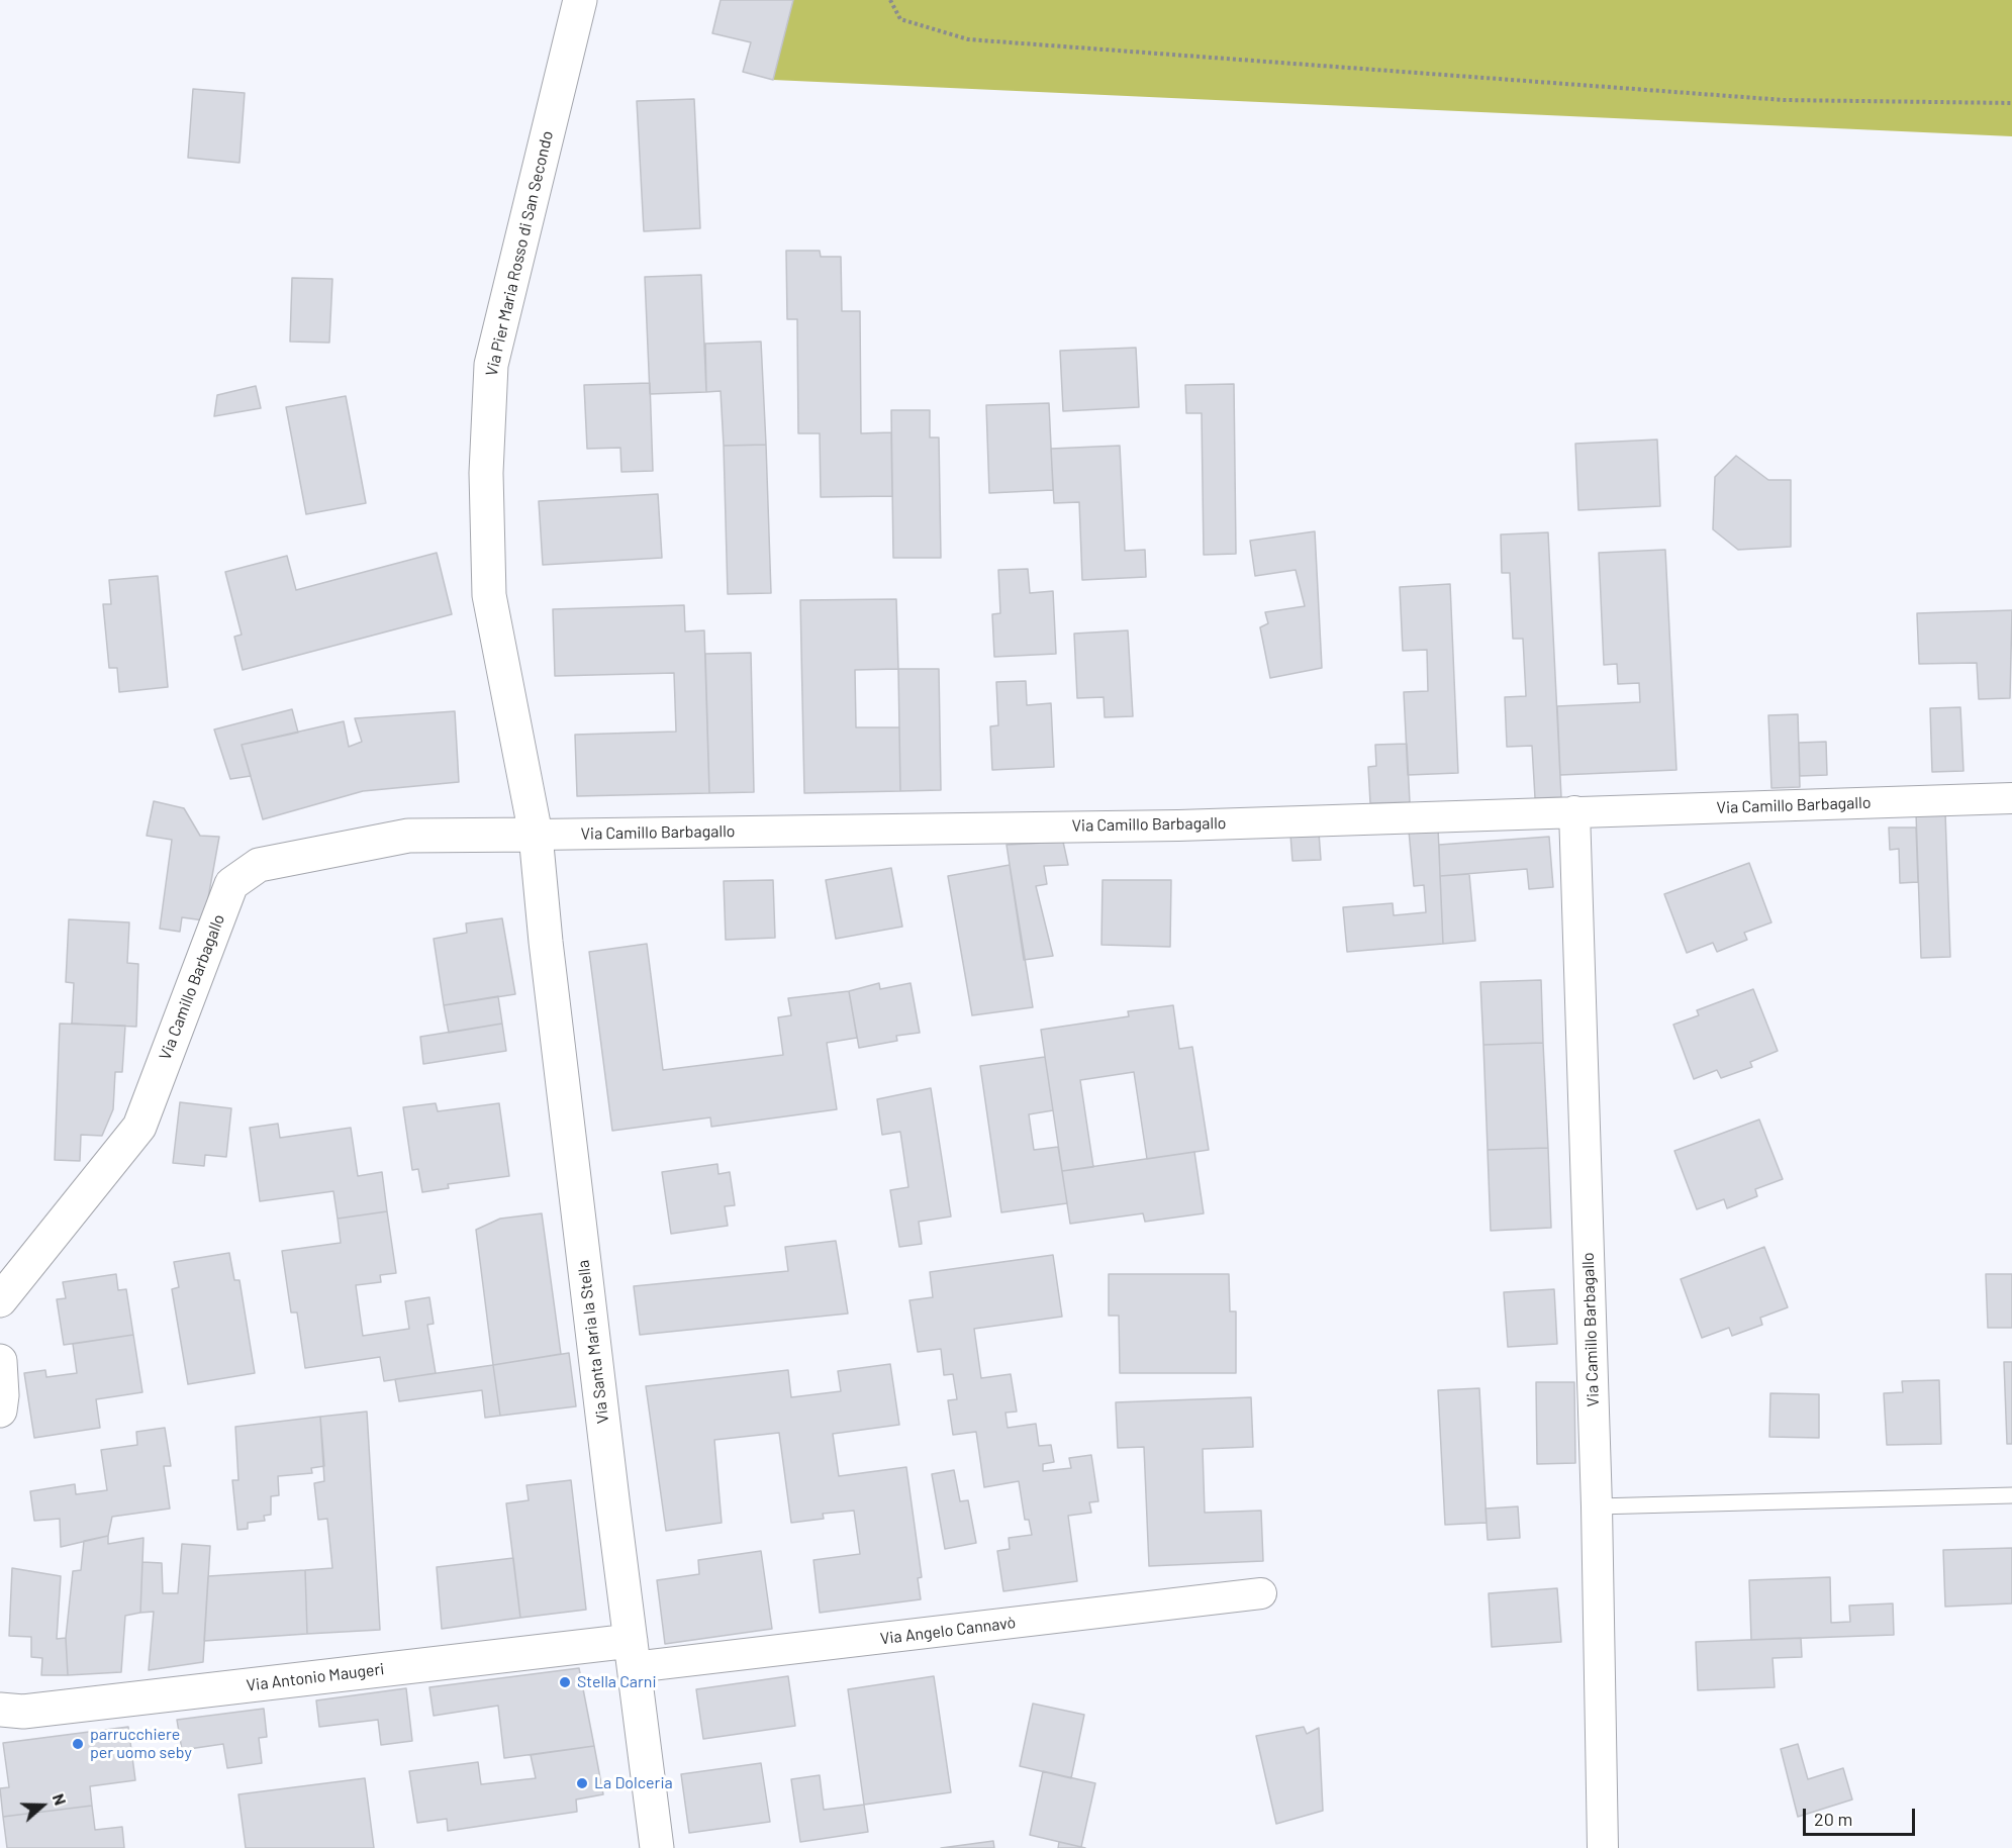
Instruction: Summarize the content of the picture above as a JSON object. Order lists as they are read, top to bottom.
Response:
{
  "streets": {
    "street": [
      "Via Pier Maria Rosso di San Secondo",
      "Via Camillo Barbagallo",
      "Via Santa Maria la Stella",
      "Via Angelo Cannavò",
      "Via Antonio Maugeri"
    ]
  },
  "crossings": [
    ["Via Pier Maria Rosso di San Secondo", "Via Camillo Barbagallo"],
    ["Via Pier Maria Rosso di San Secondo", "Via Santa Maria la Stella"],
    ["Via Camillo Barbagallo", "Via Santa Maria la Stella"],
    ["Via Santa Maria la Stella", "Via Angelo Cannavò"],
    ["Via Santa Maria la Stella", "Via Antonio Maugeri"],
    ["Via Angelo Cannavò", "Via Antonio Maugeri"]
  ],
  "places": ["Stella Carni", "parrucchiere per uomo seby", "La Dolceria"],
  "scale_bar": "20 m",
  "north": "right"
}
